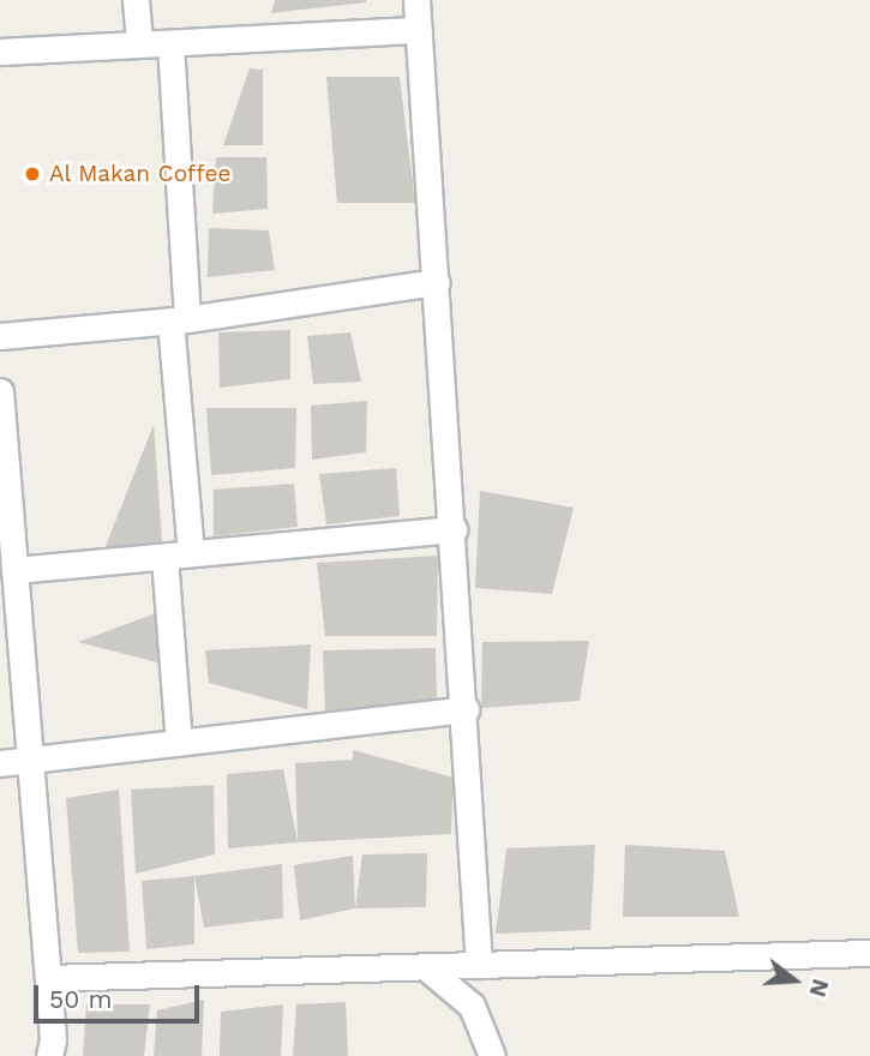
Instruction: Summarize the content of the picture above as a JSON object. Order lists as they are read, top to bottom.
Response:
{
  "places": ["Al Makan Coffee"],
  "scale_bar": "50 m",
  "north": "right"
}
